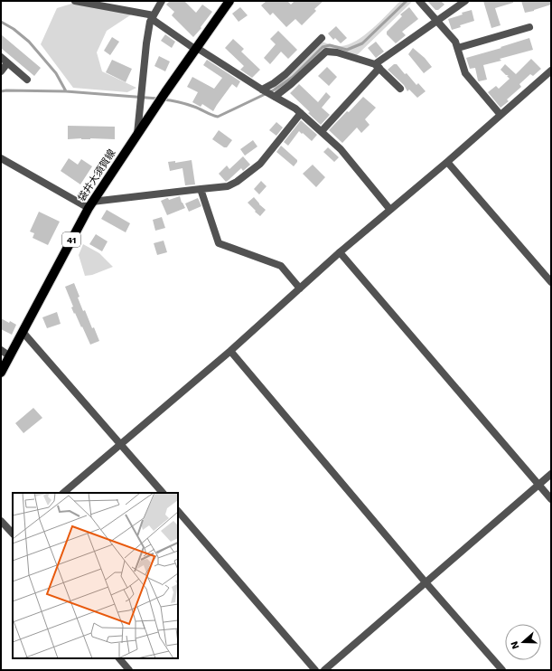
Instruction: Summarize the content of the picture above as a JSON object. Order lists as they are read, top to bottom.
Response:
{
  "streets": {
    "main road": ["袋井大須賀線", "41"]
  },
  "north": "left"
}
